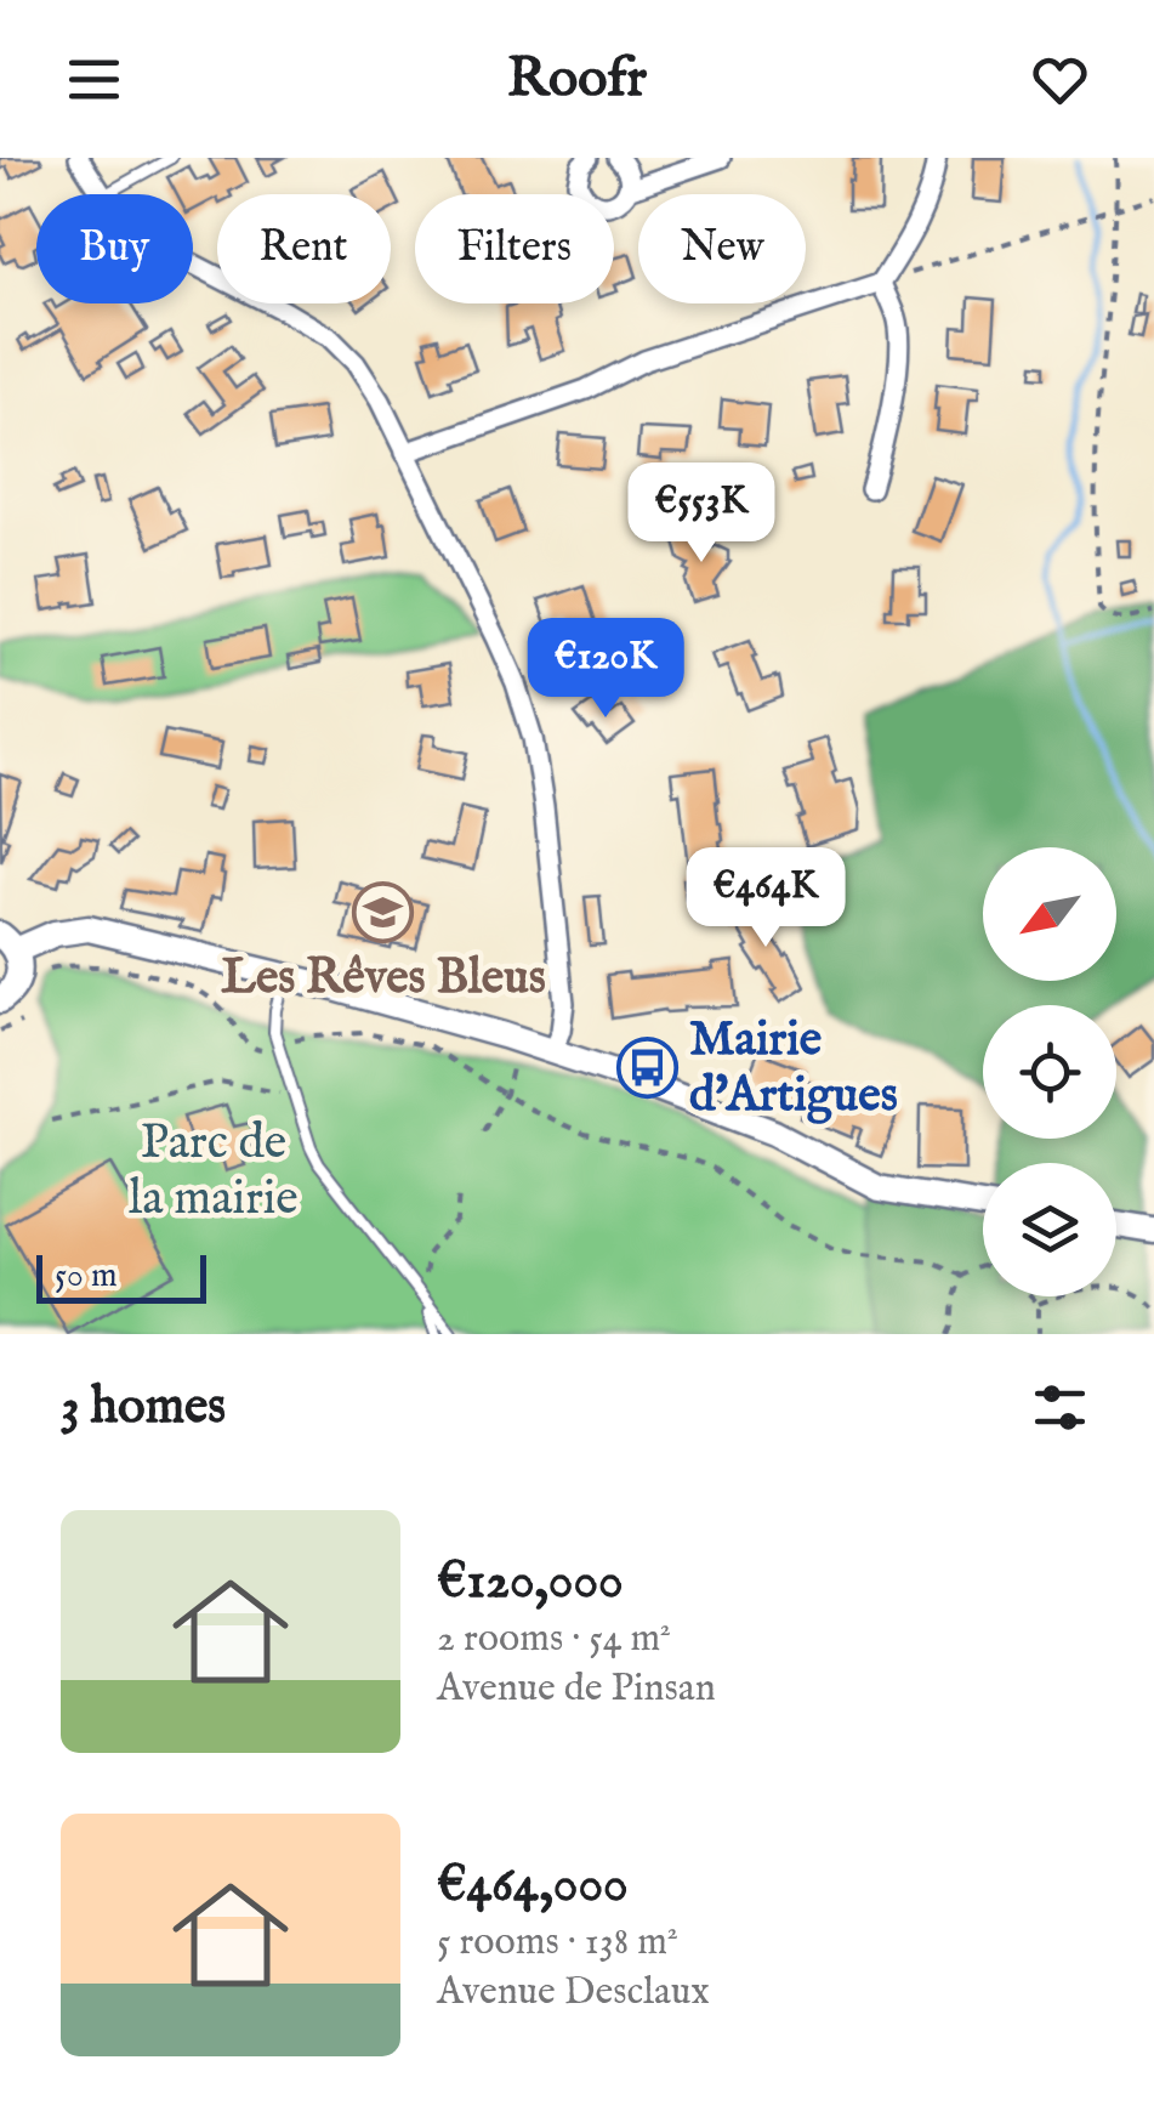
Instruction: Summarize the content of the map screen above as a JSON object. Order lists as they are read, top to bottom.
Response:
{
  "parks": ["Parc de la mairie"],
  "places": {
    "school or university": ["Les Rêves Bleus"],
    "bus stop": ["Mairie d'Artigues"]
  },
  "scale_bar": "50 m",
  "north": "bottom left",
  "page": {
    "header": "Roofr",
    "chip": [
      "Buy",
      "Rent",
      "Filters",
      "New"
    ],
    "price": ["€553K", "€120K", "€464K"],
    "scale": "50 m",
    "heading": "3 homes",
    "list": [
      {
        "name": "€120,000",
        "note": "2 rooms · 54 m² · Avenue de Pinsan"
      },
      {
        "name": "€464,000",
        "note": "5 rooms · 138 m² · Avenue Desclaux"
      }
    ]
  }
}
